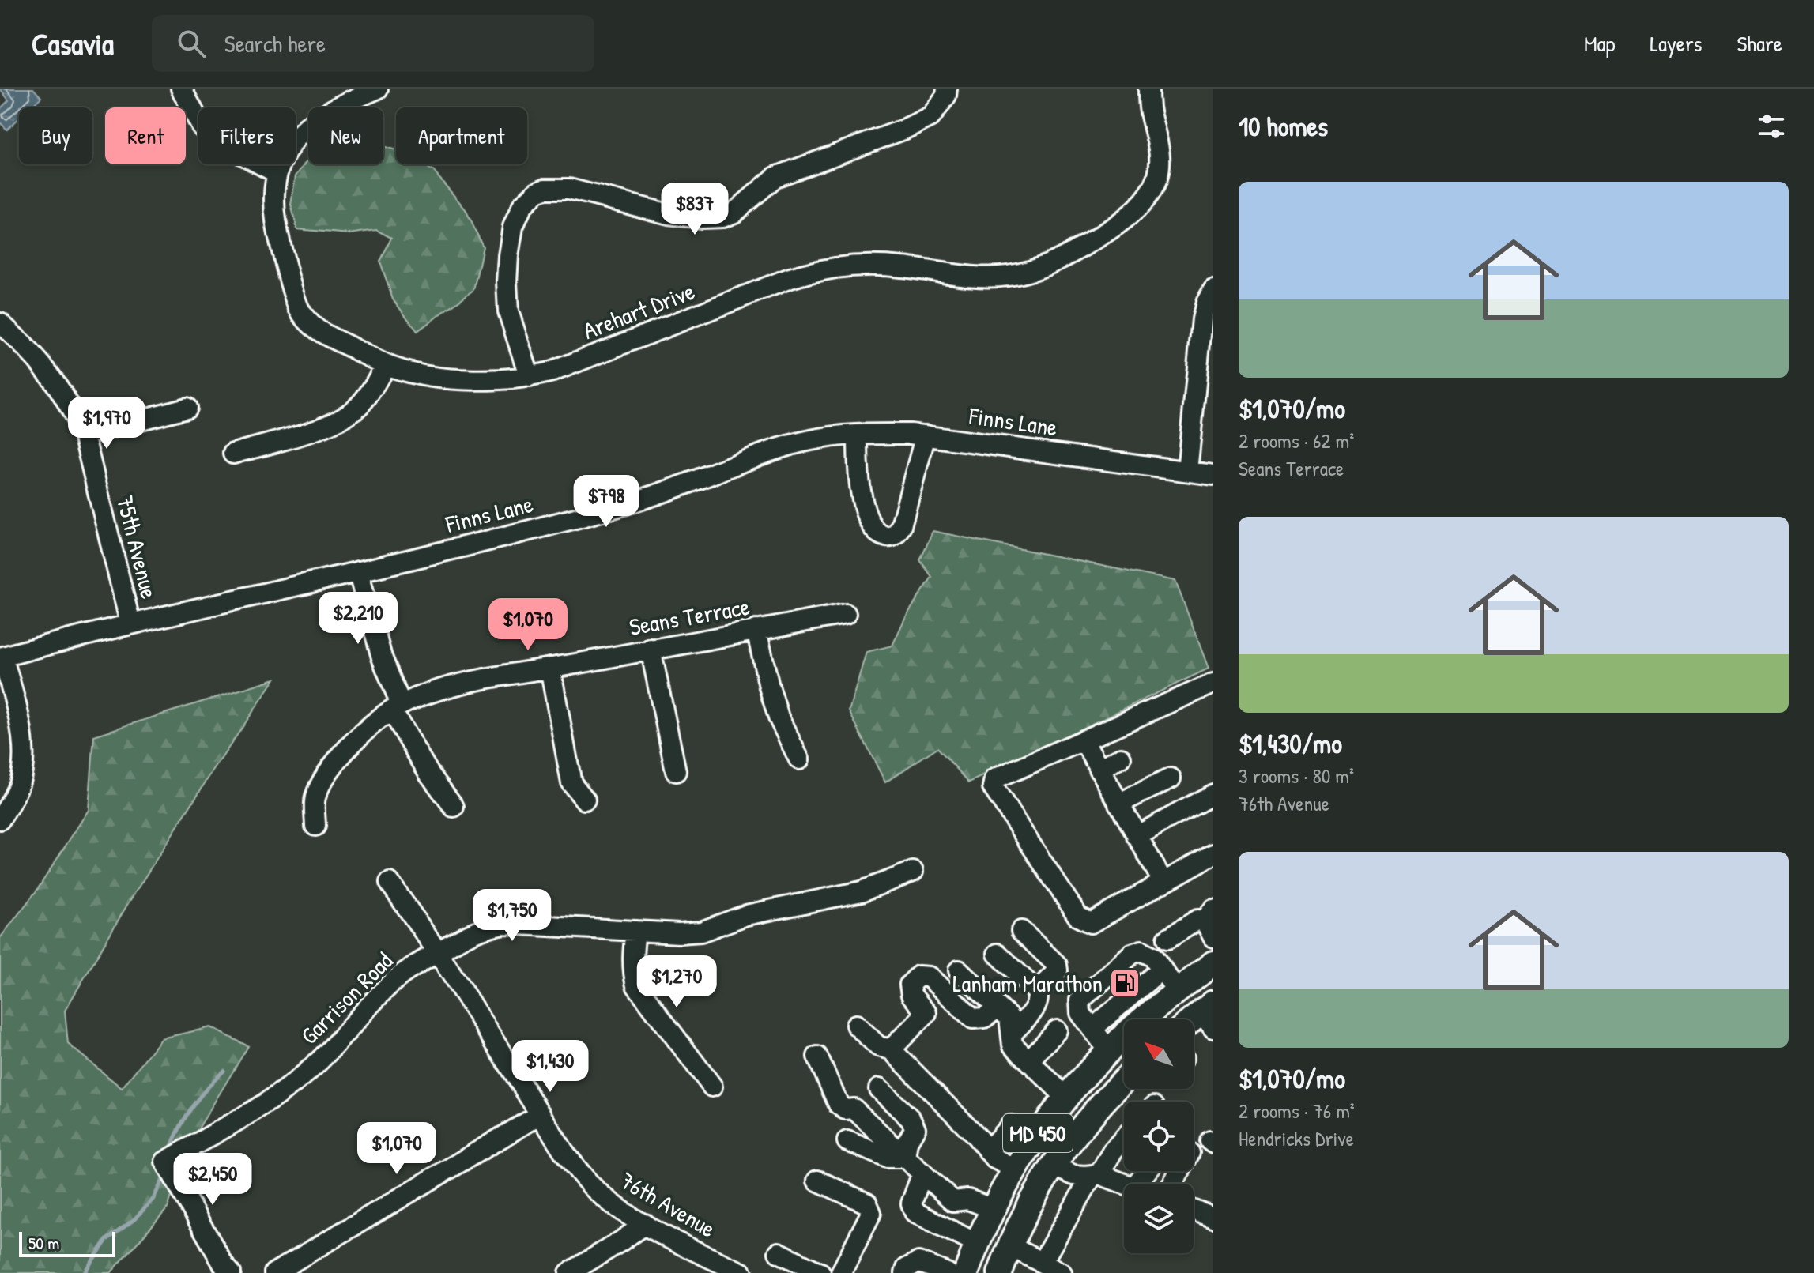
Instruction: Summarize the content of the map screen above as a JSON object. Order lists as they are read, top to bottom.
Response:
{
  "streets": {
    "main road": ["MD 450"],
    "street": [
      "Arehart Drive",
      "Finns Lane",
      "75th Avenue",
      "Seans Terrace",
      "Garrison Road",
      "76th Avenue"
    ]
  },
  "crossings": [
    ["Finns Lane", "75th Avenue"],
    ["Garrison Road", "76th Avenue"]
  ],
  "places": {
    "fuel station": ["Lanham Marathon"]
  },
  "scale_bar": "50 m",
  "north": "top left",
  "page": {
    "header": "Casavia",
    "search": "Search here",
    "nav": ["Map", "Layers", "Share"],
    "heading": "10 homes",
    "chip": [
      "Buy",
      "Rent",
      "Filters",
      "New",
      "Apartment"
    ],
    "list": [
      {
        "name": "$1,070/mo",
        "note": "2 rooms · 62 m² · Seans Terrace"
      },
      {
        "name": "$1,430/mo",
        "note": "3 rooms · 80 m² · 76th Avenue"
      },
      {
        "name": "$1,070/mo",
        "note": "2 rooms · 76 m² · Hendricks Drive"
      }
    ],
    "price": [
      "$837",
      "$1,970",
      "$798",
      "$2,210",
      "$1,070",
      "$1,750",
      "$1,270",
      "$1,430",
      "$1,070",
      "$2,450"
    ],
    "scale": "50 m"
  }
}
